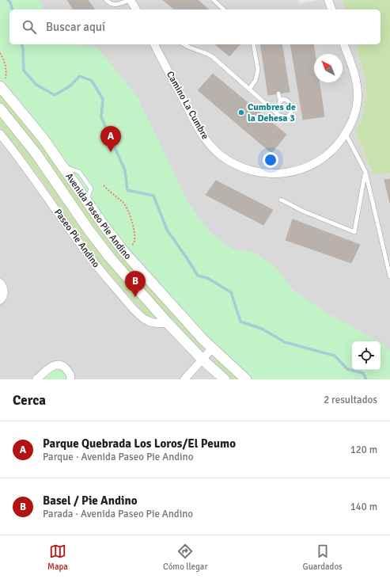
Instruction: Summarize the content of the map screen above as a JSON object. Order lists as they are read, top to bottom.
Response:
{
  "streets": {
    "street": ["Camino La Cumbre", "Avenida Paseo Pie Andino", "Paseo Pie Andino"]
  },
  "crossings": [
    ["Avenida Paseo Pie Andino", "Paseo Pie Andino"]
  ],
  "places": ["Cumbres de la Dehesa 3"],
  "north": "top left",
  "page": {
    "search": "Buscar aquí",
    "pins": ["A", "B"],
    "heading": ["Cerca", "2 resultados"],
    "list": [
      {
        "mark": "A",
        "name": "Parque Quebrada Los Loros/El Peumo",
        "note": "Parque · Avenida Paseo Pie Andino",
        "value": "120 m"
      },
      {
        "mark": "B",
        "name": "Basel / Pie Andino",
        "note": "Parada · Avenida Paseo Pie Andino",
        "value": "140 m"
      }
    ],
    "nav": ["Mapa", "Cómo llegar", "Guardados"]
  }
}
